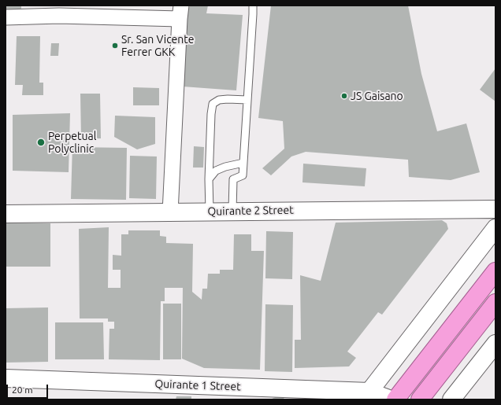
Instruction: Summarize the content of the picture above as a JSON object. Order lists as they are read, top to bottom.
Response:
{
  "streets": {
    "street": ["Quirante 2 Street", "Quirante 1 Street"]
  },
  "places": ["Sr. San Vicente Ferrer GKK", "JS Gaisano", "Perpetual Polyclinic"],
  "scale_bar": "20 m"
}
